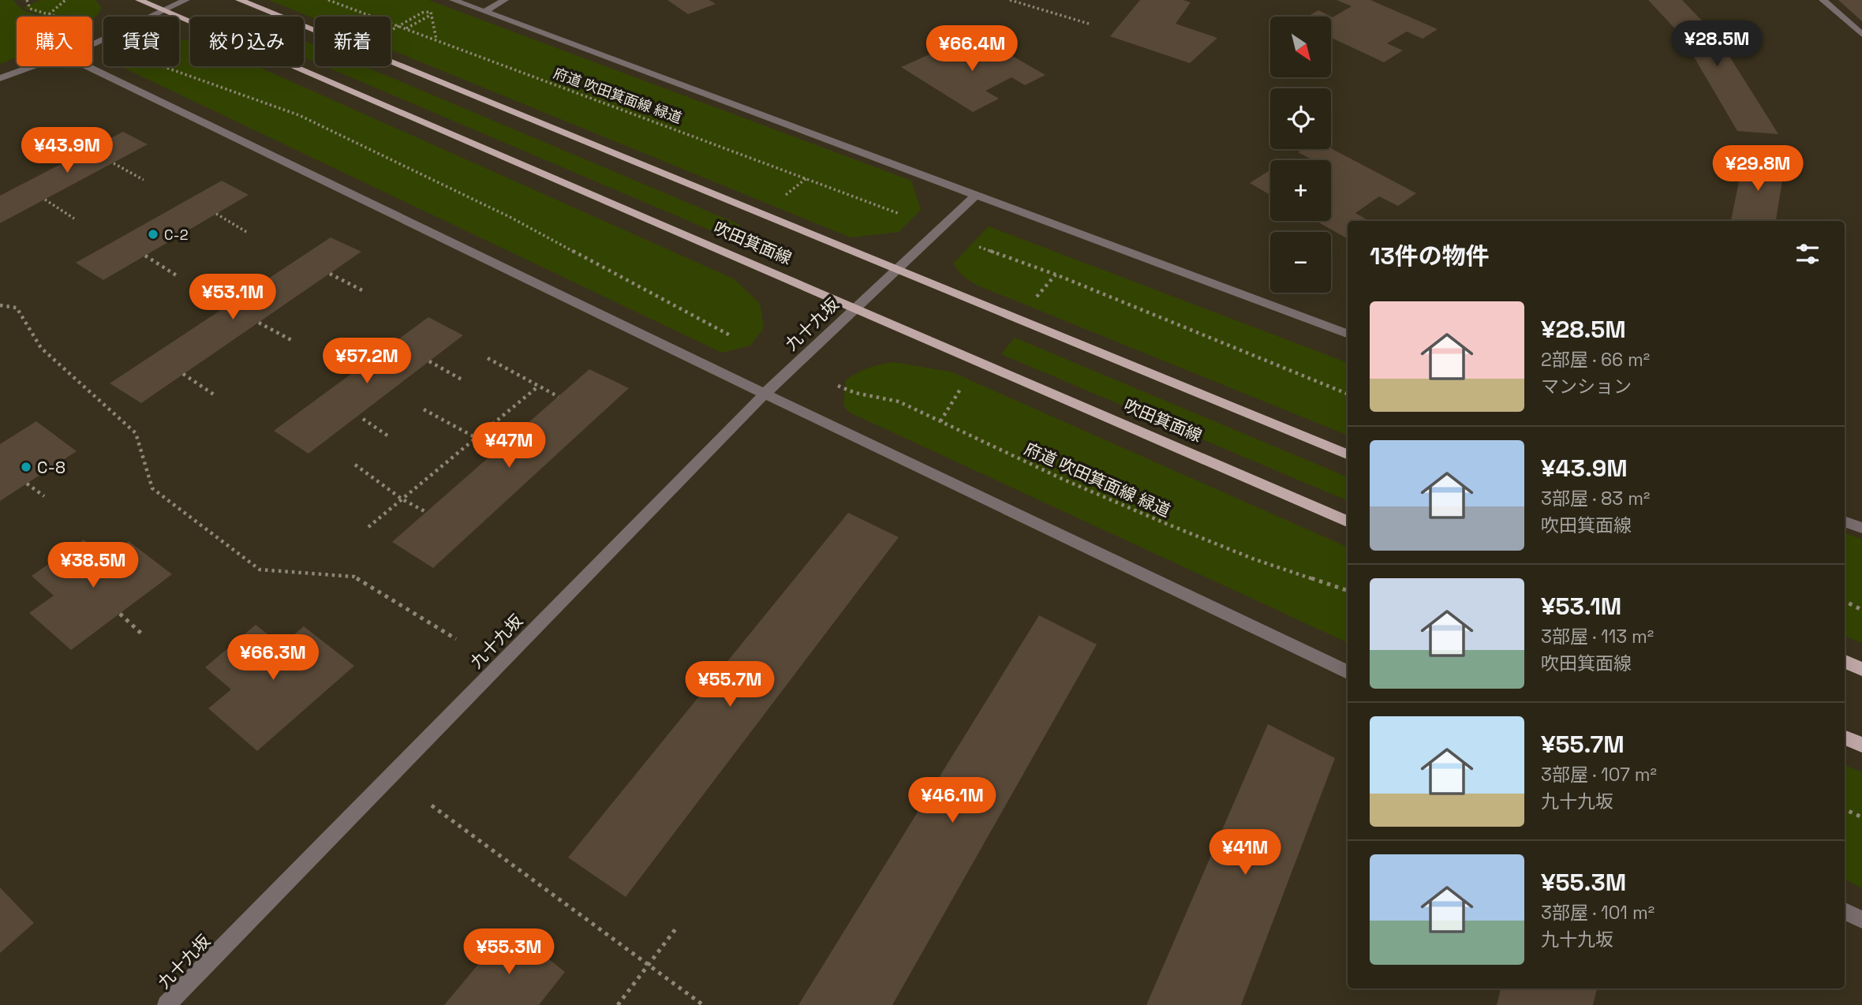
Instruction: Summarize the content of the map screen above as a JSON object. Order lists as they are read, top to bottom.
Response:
{
  "streets": {
    "main road": ["吹田箕面線"],
    "street": ["九十九坂"],
    "path": ["府道 吹田箕面線 緑道"]
  },
  "crossings": [
    ["吹田箕面線", "九十九坂"]
  ],
  "places": ["C-2", "C-8"],
  "north": "bottom right",
  "page": {
    "map_buttons": ["+", "−"],
    "chip": [
      "購入",
      "賃貸",
      "絞り込み",
      "新着"
    ],
    "price": [
      "¥28.5M",
      "¥66.4M",
      "¥43.9M",
      "¥29.8M",
      "¥53.1M",
      "¥57.2M",
      "¥47M",
      "¥38.5M",
      "¥66.3M",
      "¥55.7M",
      "¥46.1M",
      "¥41M",
      "¥55.3M"
    ],
    "heading": "13件の物件",
    "list": [
      {
        "name": "¥28.5M",
        "note": "2部屋 · 66 m² · マンション"
      },
      {
        "name": "¥43.9M",
        "note": "3部屋 · 83 m² · 吹田箕面線"
      },
      {
        "name": "¥53.1M",
        "note": "3部屋 · 113 m² · 吹田箕面線"
      },
      {
        "name": "¥55.7M",
        "note": "3部屋 · 107 m² · 九十九坂"
      },
      {
        "name": "¥55.3M",
        "note": "3部屋 · 101 m² · 九十九坂"
      }
    ]
  }
}
